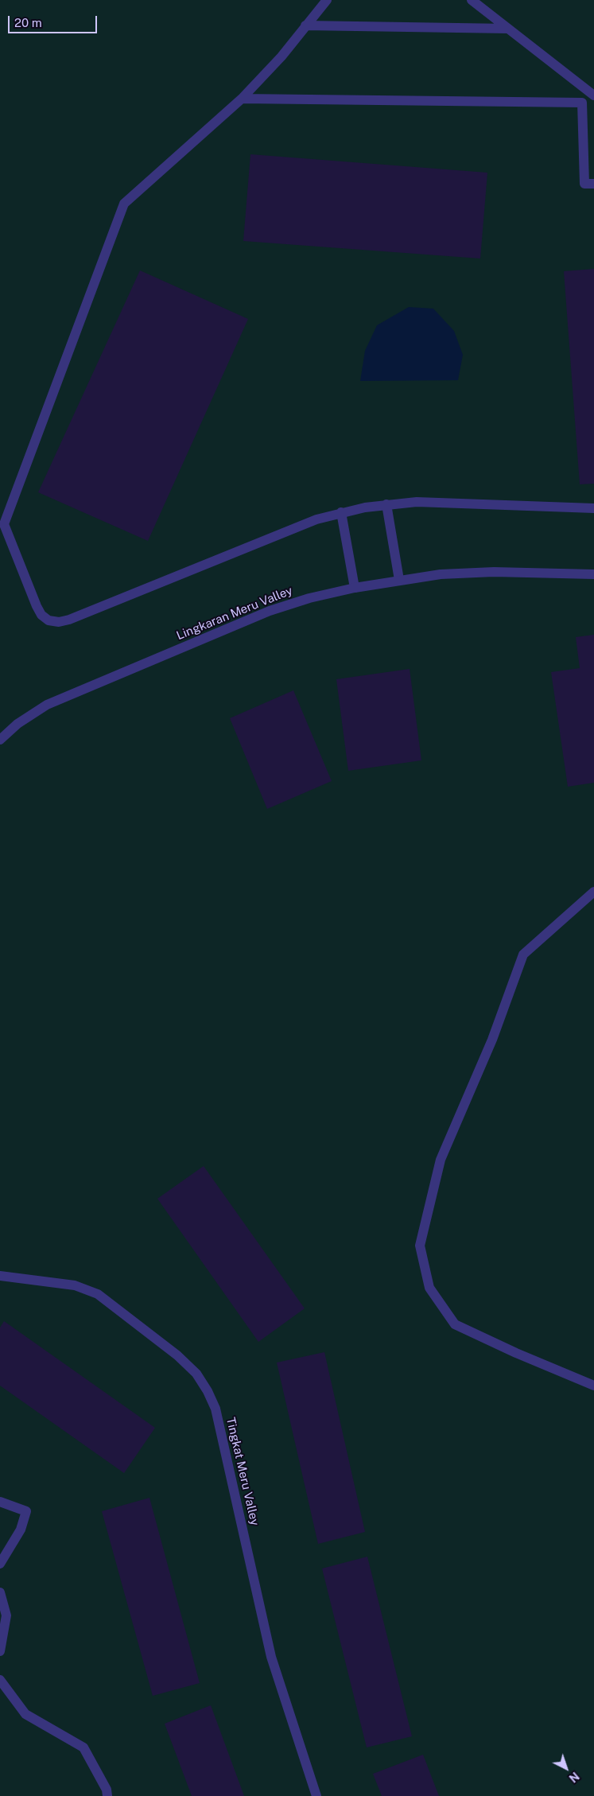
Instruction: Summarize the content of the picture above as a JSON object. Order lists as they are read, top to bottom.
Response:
{
  "streets": {
    "street": ["Lingkaran Meru Valley", "Tingkat Meru Valley"]
  },
  "scale_bar": "20 m",
  "north": "bottom right"
}
